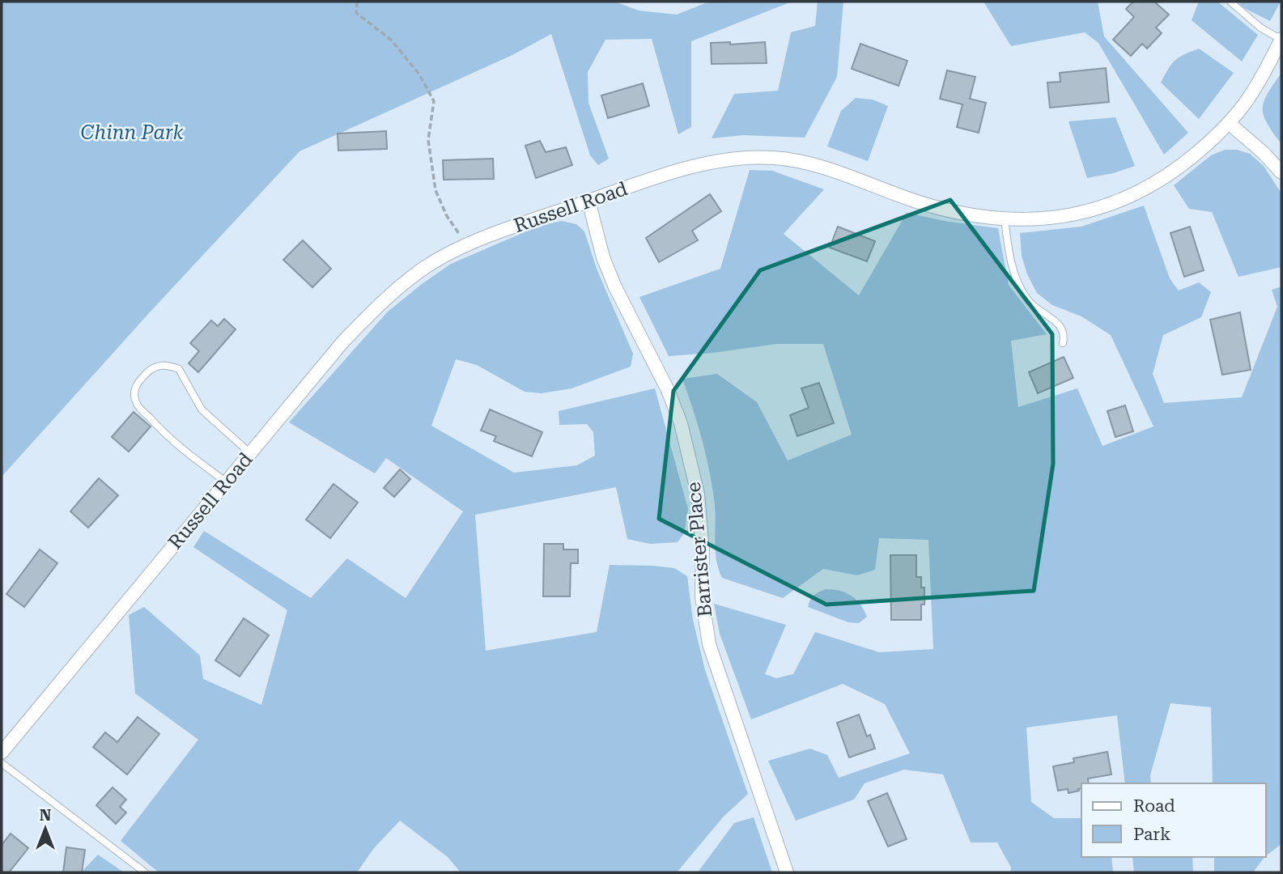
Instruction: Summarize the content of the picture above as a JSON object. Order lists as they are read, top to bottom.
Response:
{
  "streets": {
    "street": ["Russell Road", "Barrister Place"]
  },
  "crossings": [
    ["Russell Road", "Barrister Place"]
  ],
  "parks": ["Chinn Park"],
  "legend": ["Road", "Park"],
  "north": "top"
}
